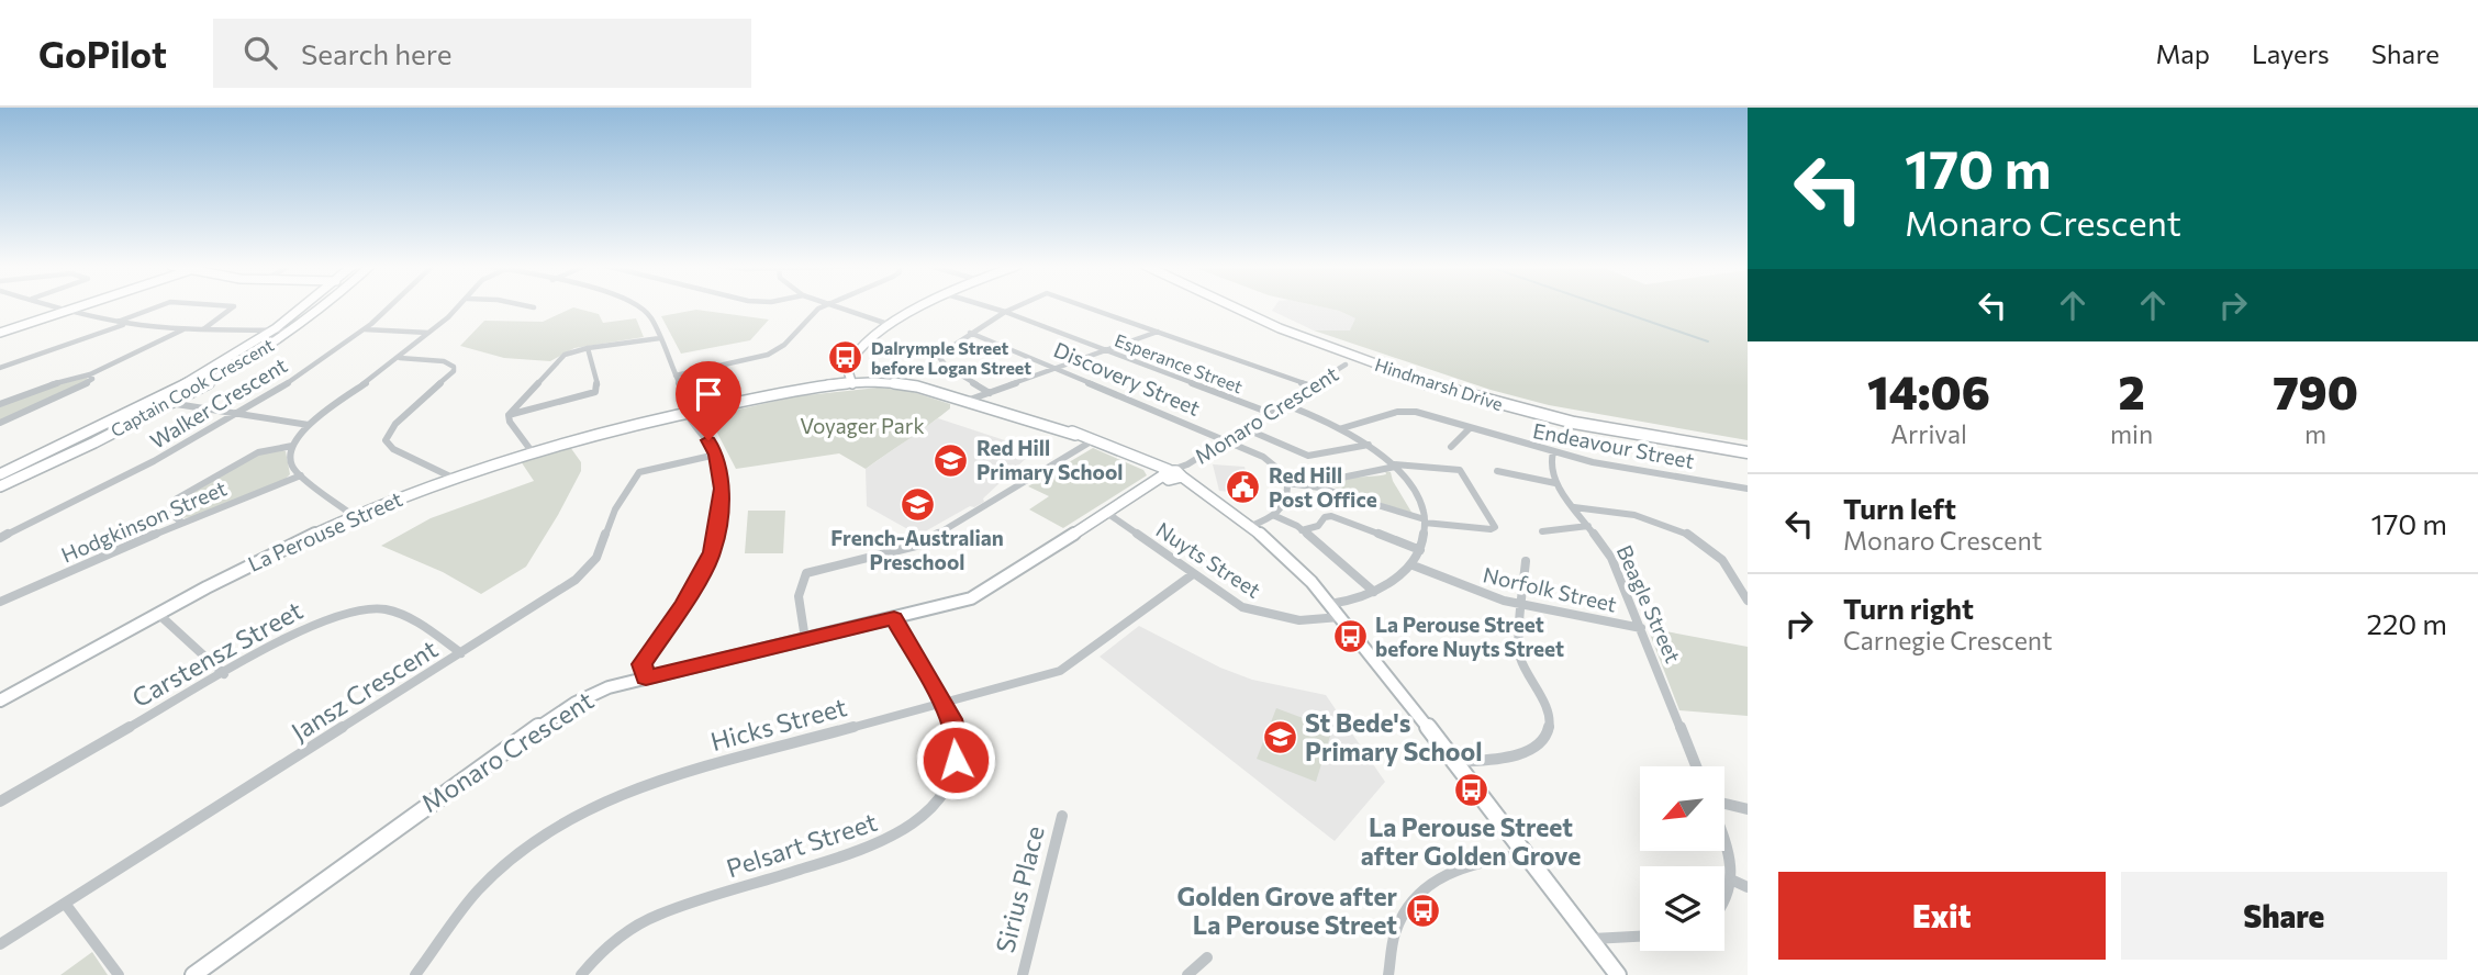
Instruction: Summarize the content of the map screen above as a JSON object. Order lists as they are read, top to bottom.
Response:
{
  "streets": {
    "main road": ["Hindmarsh Drive"],
    "street": [
      "Esperance Street",
      "Discovery Street",
      "Captain Cook Crescent",
      "Walker Crescent",
      "Monaro Crescent",
      "Endeavour Street",
      "Hodgkinson Street",
      "La Perouse Street",
      "Nuyts Street",
      "Norfolk Street",
      "Beagle Street",
      "Carstensz Street",
      "Jansz Crescent",
      "Hicks Street",
      "Pelsart Street",
      "Sirius Place"
    ]
  },
  "crossings": [
    ["Esperance Street", "Monaro Crescent"],
    ["Discovery Street", "Monaro Crescent"],
    ["Monaro Crescent", "La Perouse Street"],
    ["Monaro Crescent", "Nuyts Street"],
    ["Monaro Crescent", "Pelsart Street"],
    ["La Perouse Street", "Nuyts Street"],
    ["Nuyts Street", "Hicks Street"],
    ["Norfolk Street", "Beagle Street"],
    ["Carstensz Street", "Jansz Crescent"],
    ["Hicks Street", "Pelsart Street"]
  ],
  "parks": ["Voyager Park"],
  "places": {
    "bus stop": [
      "Dalrymple Street before Logan Street",
      "La Perouse Street before Nuyts Street",
      "La Perouse Street after Golden Grove",
      "Golden Grove after La Perouse Street"
    ],
    "school or university": ["Red Hill Primary School", "French-Australian Preschool", "St Bede's Primary School"],
    "public building": ["Red Hill Post Office"]
  },
  "north": "bottom left",
  "page": {
    "header": "GoPilot",
    "search": "Search here",
    "nav": ["Map", "Layers", "Share"],
    "turn": ["170 m", "Monaro Crescent"],
    "eta": [
      "14:06",
      "Arrival",
      "2",
      "min",
      "790",
      "m"
    ],
    "list": [
      {
        "name": "Turn left",
        "note": "Monaro Crescent",
        "value": "170 m"
      },
      {
        "name": "Turn right",
        "note": "Carnegie Crescent",
        "value": "220 m"
      }
    ],
    "buttons": ["Exit", "Share"]
  }
}
